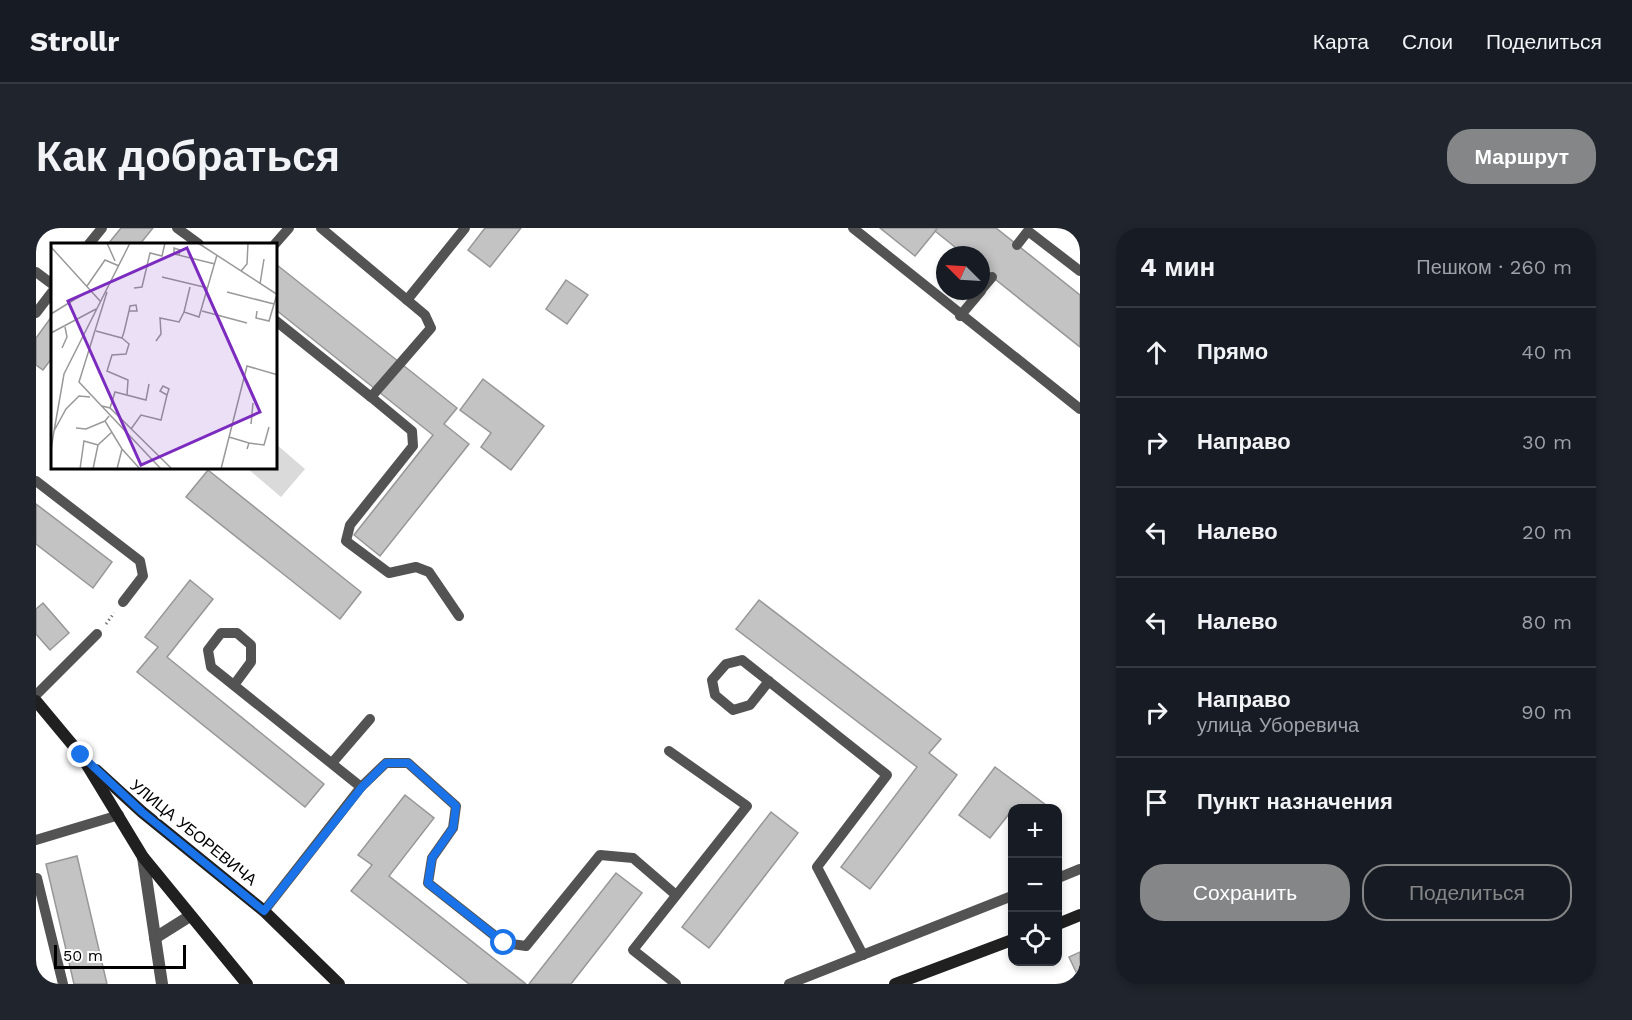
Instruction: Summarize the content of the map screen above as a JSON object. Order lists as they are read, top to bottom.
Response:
{
  "streets": {
    "main road": ["УЛИЦА УБОРЕВИЧА"]
  },
  "scale_bar": "50 m",
  "north": "top left",
  "page": {
    "header": "Strollr",
    "nav": ["Карта", "Слои", "Поделиться"],
    "buttons": [
      "Маршрут",
      ["Сохранить", "Поделиться"]
    ],
    "title": "Как добраться",
    "heading": ["4 мин", "Пешком · 260 m"],
    "list": [
      ["Прямо", "40 m"],
      ["Направо", "30 m"],
      ["Налево", "20 m"],
      ["Налево", "80 m"],
      ["Направо", "улица Уборевича", "90 m"],
      "Пункт назначения"
    ],
    "map_buttons": ["+", "−"],
    "scale": "50 m"
  }
}
